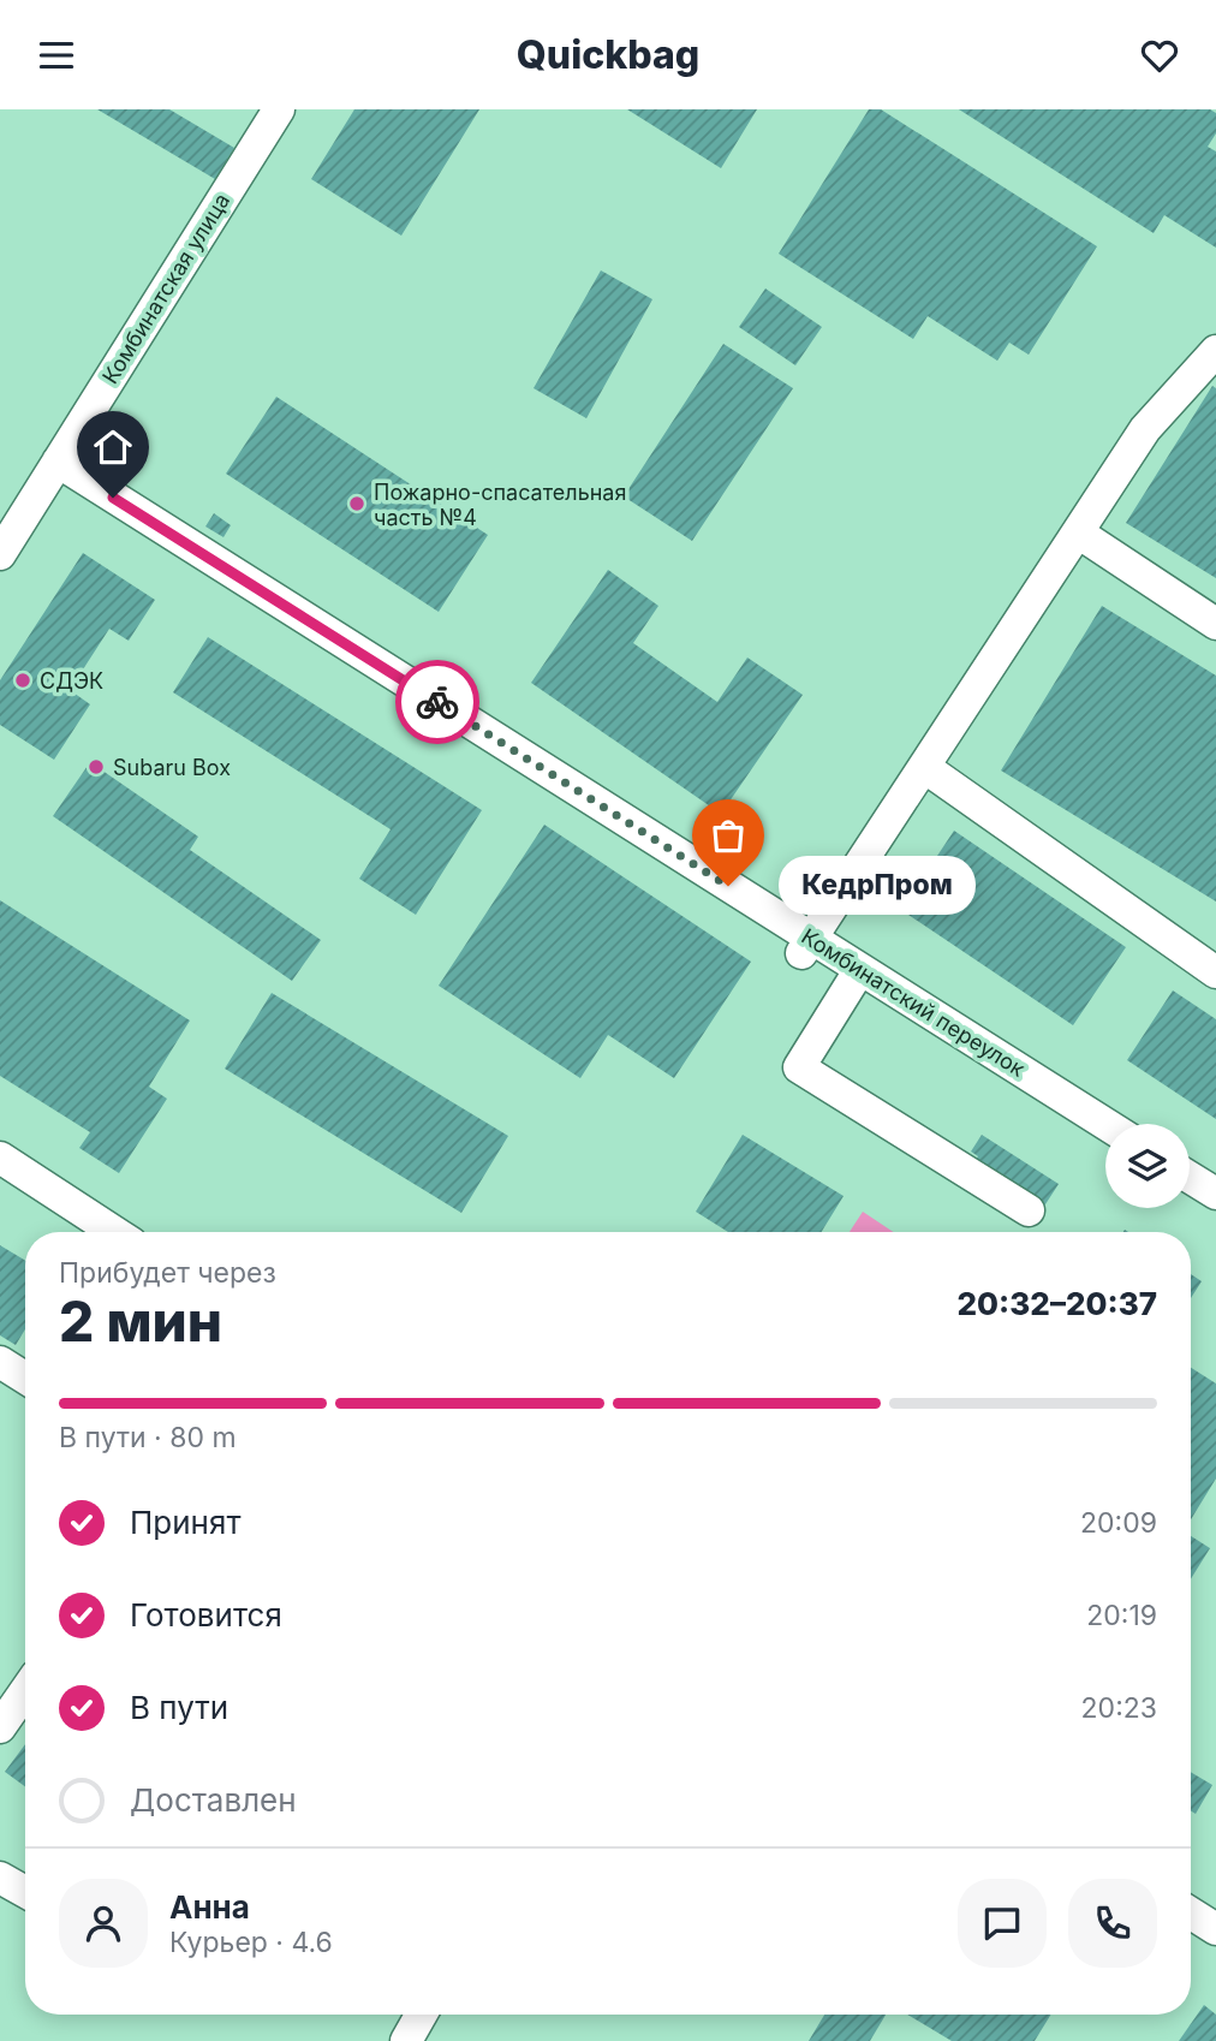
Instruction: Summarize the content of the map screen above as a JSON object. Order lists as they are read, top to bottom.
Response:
{
  "streets": {
    "street": ["Комбинатская улица", "Комбинатский переулок"]
  },
  "crossings": [
    ["Комбинатская улица", "Комбинатский переулок"]
  ],
  "places": [
    "Пожарно-спасательная часть №4",
    "СДЭК",
    "Subaru Box",
    "КедрПром"
  ],
  "page": {
    "header": "Quickbag",
    "bubble": "КедрПром",
    "heading": ["2 мин", "Прибудет через", "20:32–20:37"],
    "panel": ["Анна", "Курьер · 4.6"],
    "bar": "В пути · 80 m",
    "list": [
      ["Принят", "20:09"],
      ["Готовится", "20:19"],
      ["В пути", "20:23"],
      "Доставлен"
    ]
  }
}
